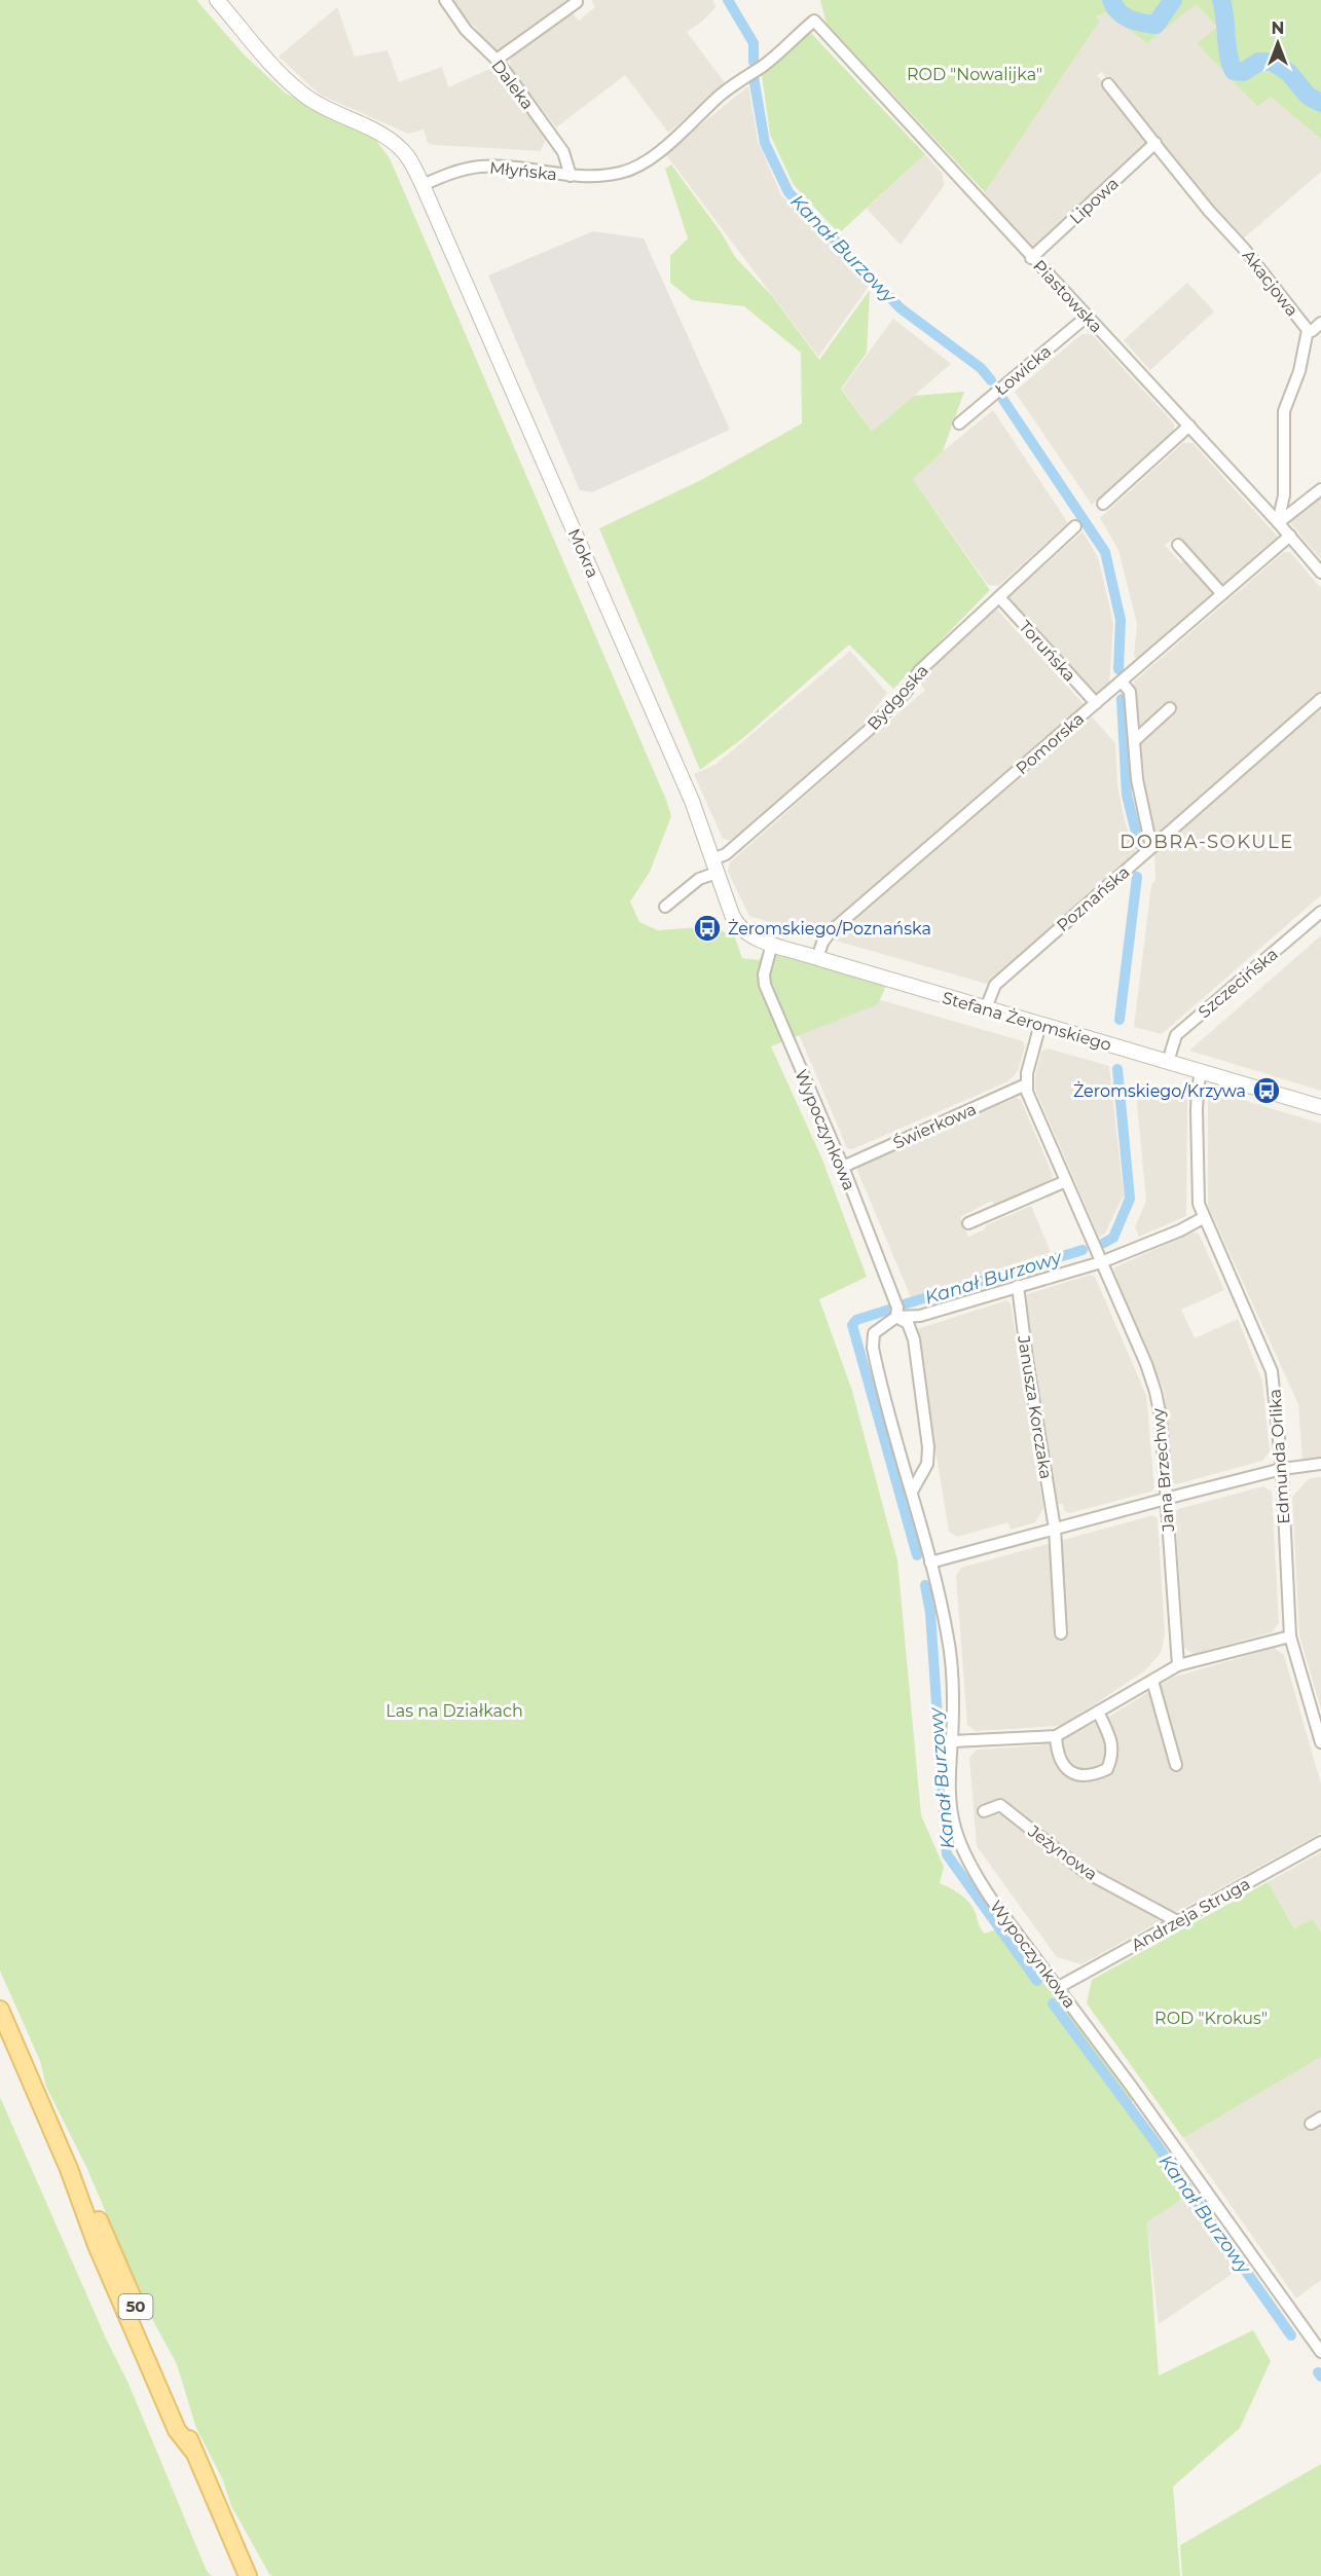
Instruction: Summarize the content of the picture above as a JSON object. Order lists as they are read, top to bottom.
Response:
{
  "streets": {
    "main road": ["50"],
    "street": [
      "Daleka",
      "Młyńska",
      "Lipowa",
      "Akacjowa",
      "Piastowska",
      "Łowicka",
      "Mokra",
      "Toruńska",
      "Bydgoska",
      "Pomorska",
      "Poznańska",
      "Szczecińska",
      "Stefana Żeromskiego",
      "Świerkowa",
      "Wypoczynkowa",
      "Janusza Korczaka",
      "Edmunda Orlika",
      "Jana Brzechwy",
      "Jeżynowa",
      "Andrzeja Struga"
    ]
  },
  "crossings": [
    ["Daleka", "Młyńska"],
    ["Młyńska", "Piastowska"],
    ["Młyńska", "Mokra"],
    ["Lipowa", "Akacjowa"],
    ["Lipowa", "Piastowska"],
    ["Akacjowa", "Piastowska"],
    ["Piastowska", "Łowicka"],
    ["Piastowska", "Pomorska"],
    ["Mokra", "Bydgoska"],
    ["Mokra", "Stefana Żeromskiego"],
    ["Toruńska", "Bydgoska"],
    ["Toruńska", "Pomorska"],
    ["Pomorska", "Stefana Żeromskiego"],
    ["Poznańska", "Stefana Żeromskiego"],
    ["Szczecińska", "Stefana Żeromskiego"],
    ["Stefana Żeromskiego", "Wypoczynkowa"],
    ["Stefana Żeromskiego", "Edmunda Orlika"],
    ["Świerkowa", "Wypoczynkowa"],
    ["Świerkowa", "Jana Brzechwy"],
    ["Wypoczynkowa", "Andrzeja Struga"],
    ["Jeżynowa", "Andrzeja Struga"]
  ],
  "districts": ["DOBRA-SOKULE"],
  "water": ["Kanał Burzowy"],
  "parks": ["ROD \"Nowalijka\"", "Las na Działkach", "ROD \"Krokus\""],
  "places": {
    "bus stop": ["Żeromskiego/Poznańska", "Żeromskiego/Krzywa"]
  },
  "north": "top"
}
